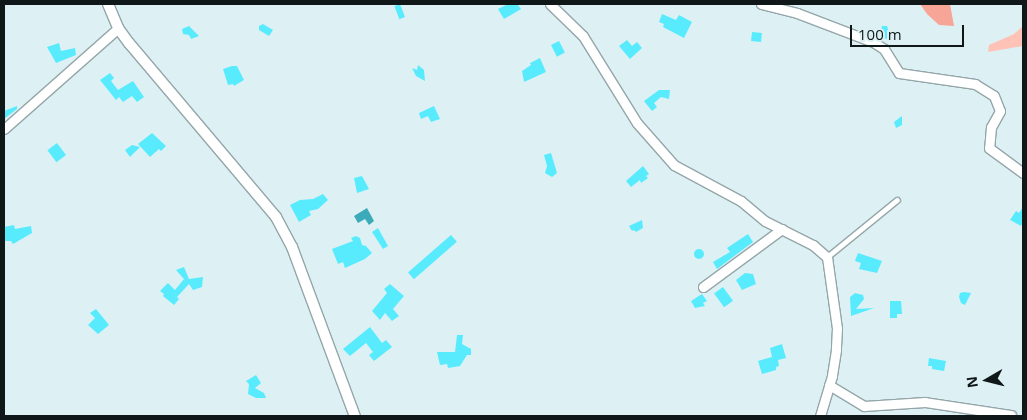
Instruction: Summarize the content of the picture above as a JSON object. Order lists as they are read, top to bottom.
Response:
{
  "scale_bar": "100 m",
  "north": "left"
}
